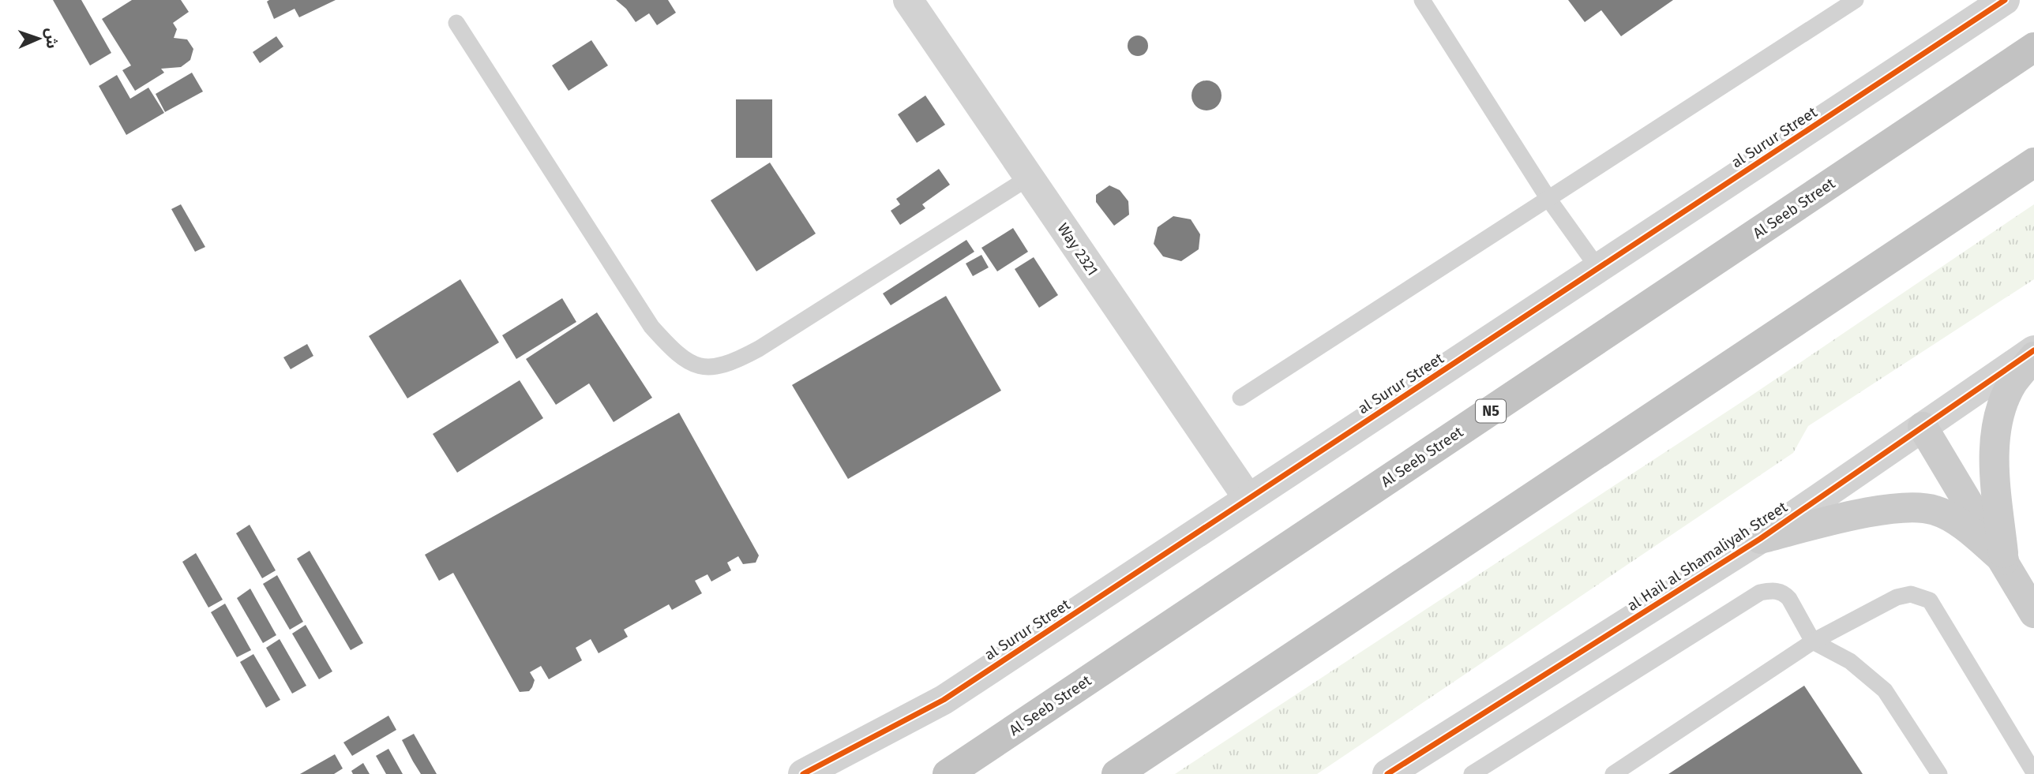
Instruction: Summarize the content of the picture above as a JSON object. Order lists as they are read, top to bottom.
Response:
{
  "streets": {
    "highway": ["Al Seeb Street", "N5"],
    "street": ["al Surur Street", "Way 2321", "al Hail al Shamaliyah Street"]
  },
  "crossings": [
    ["al Surur Street", "Way 2321"]
  ],
  "north": "right"
}
